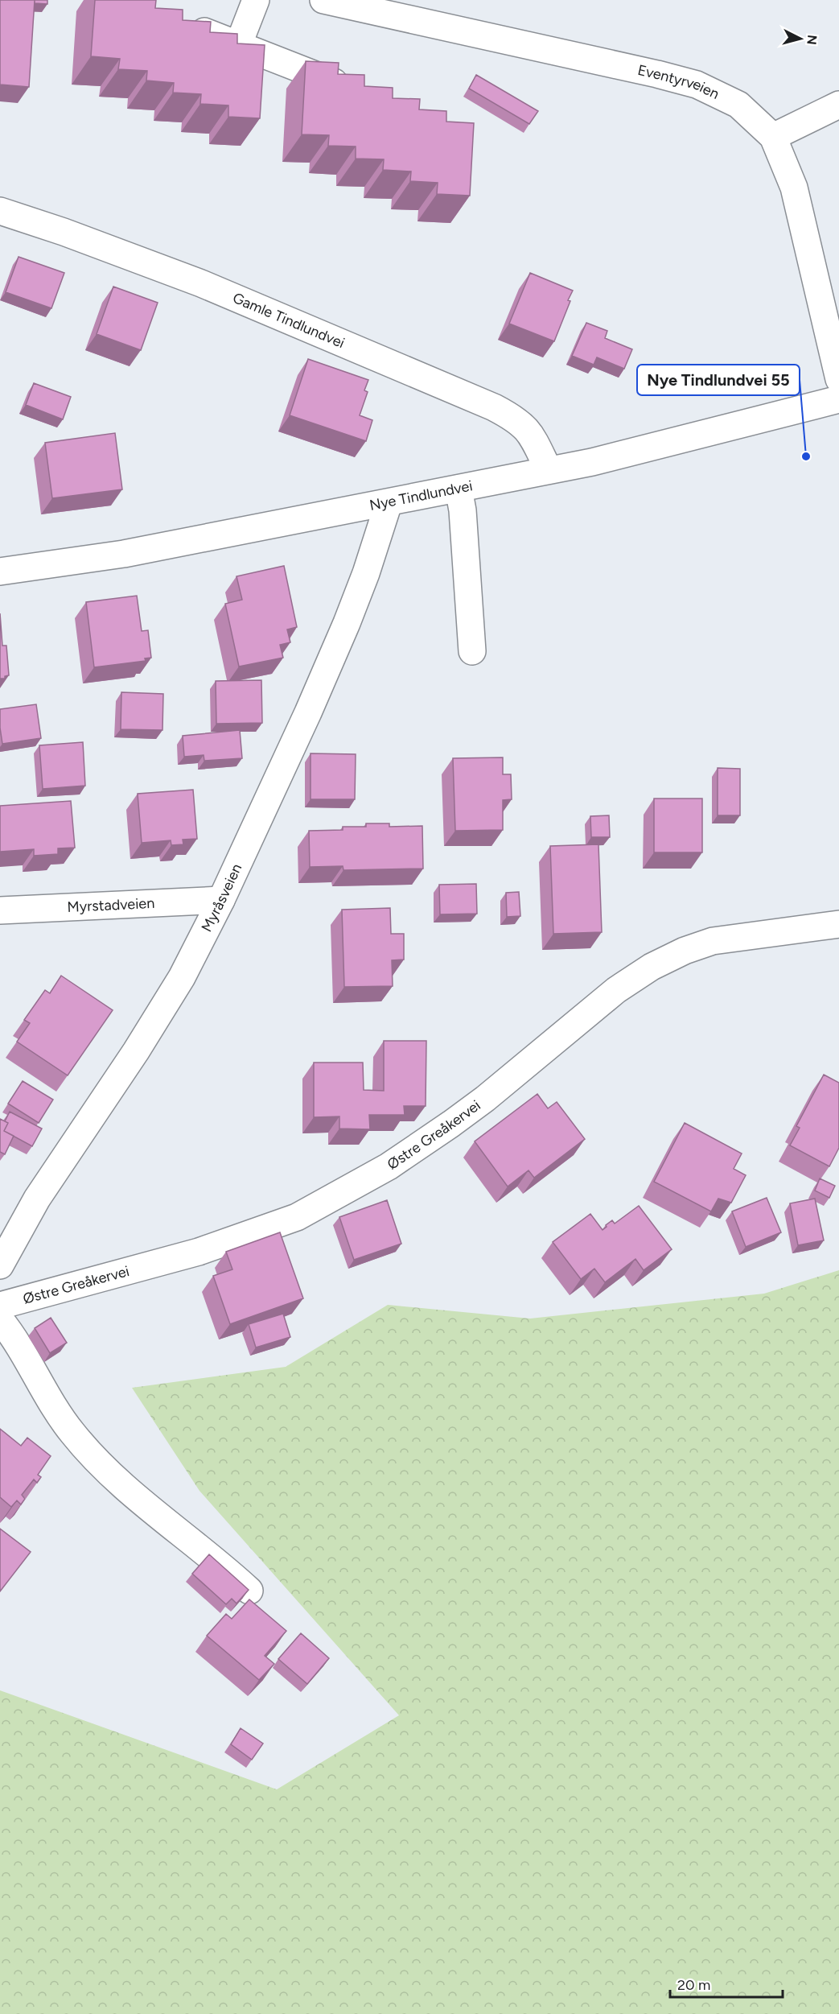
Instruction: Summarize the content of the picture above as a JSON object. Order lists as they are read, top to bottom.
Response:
{
  "streets": {
    "street": [
      "Eventyrveien",
      "Gamle Tindlundvei",
      "Nye Tindlundvei",
      "Myråsveien",
      "Myrstadveien",
      "Østre Greåkervei"
    ]
  },
  "crossings": [
    ["Gamle Tindlundvei", "Nye Tindlundvei"],
    ["Nye Tindlundvei", "Myråsveien"],
    ["Myråsveien", "Myrstadveien"]
  ],
  "places": ["Nye Tindlundvei 55"],
  "scale_bar": "20 m",
  "north": "right"
}
